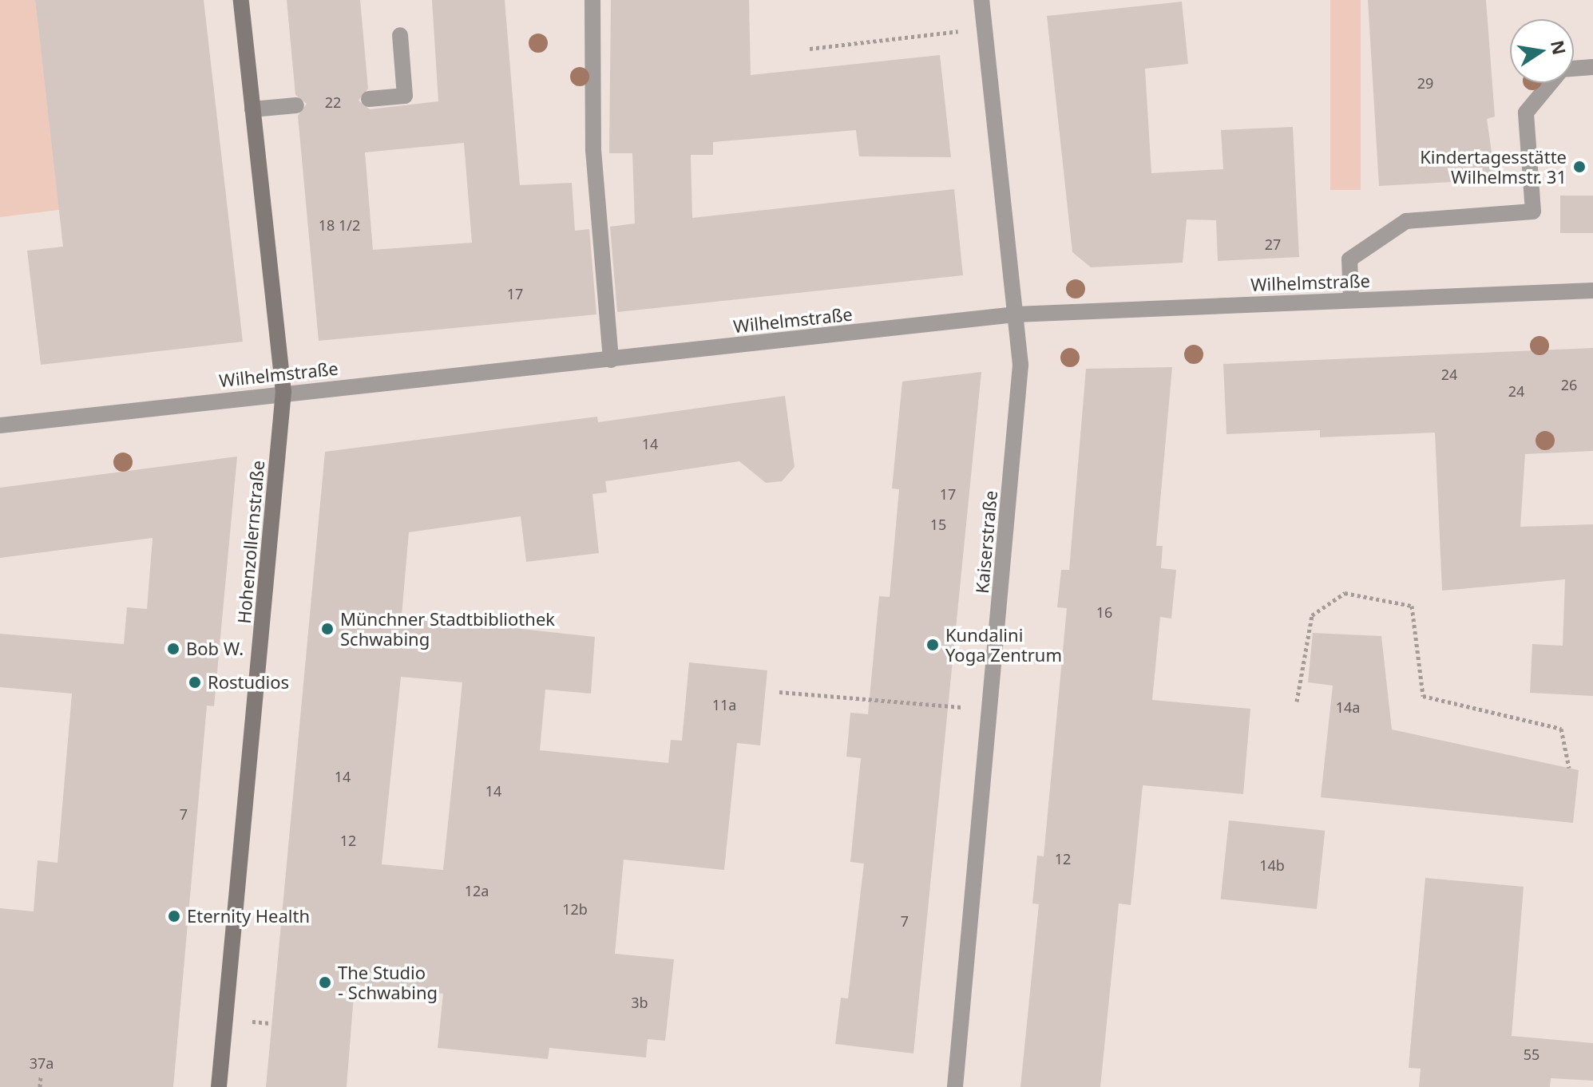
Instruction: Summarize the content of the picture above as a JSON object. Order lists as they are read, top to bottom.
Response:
{
  "streets": {
    "street": ["Wilhelmstraße", "Hohenzollernstraße", "Kaiserstraße"]
  },
  "crossings": [
    ["Wilhelmstraße", "Hohenzollernstraße"],
    ["Wilhelmstraße", "Kaiserstraße"]
  ],
  "places": [
    "Kindertagesstätte Wilhelmstr. 31",
    "Münchner Stadtbibliothek Schwabing",
    "Kundalini Yoga Zentrum",
    "Bob W.",
    "Rostudios",
    "Eternity Health",
    "The Studio - Schwabing"
  ],
  "house_numbers": [
    "29",
    "22",
    "18 1/2",
    "27",
    "17",
    "24",
    "26",
    "24",
    "14",
    "17",
    "15",
    "16",
    "11a",
    "14a",
    "14",
    "14",
    "7",
    "12",
    "12",
    "14b",
    "12a",
    "12b",
    "7",
    "3b",
    "55",
    "37a"
  ],
  "north": "right"
}
